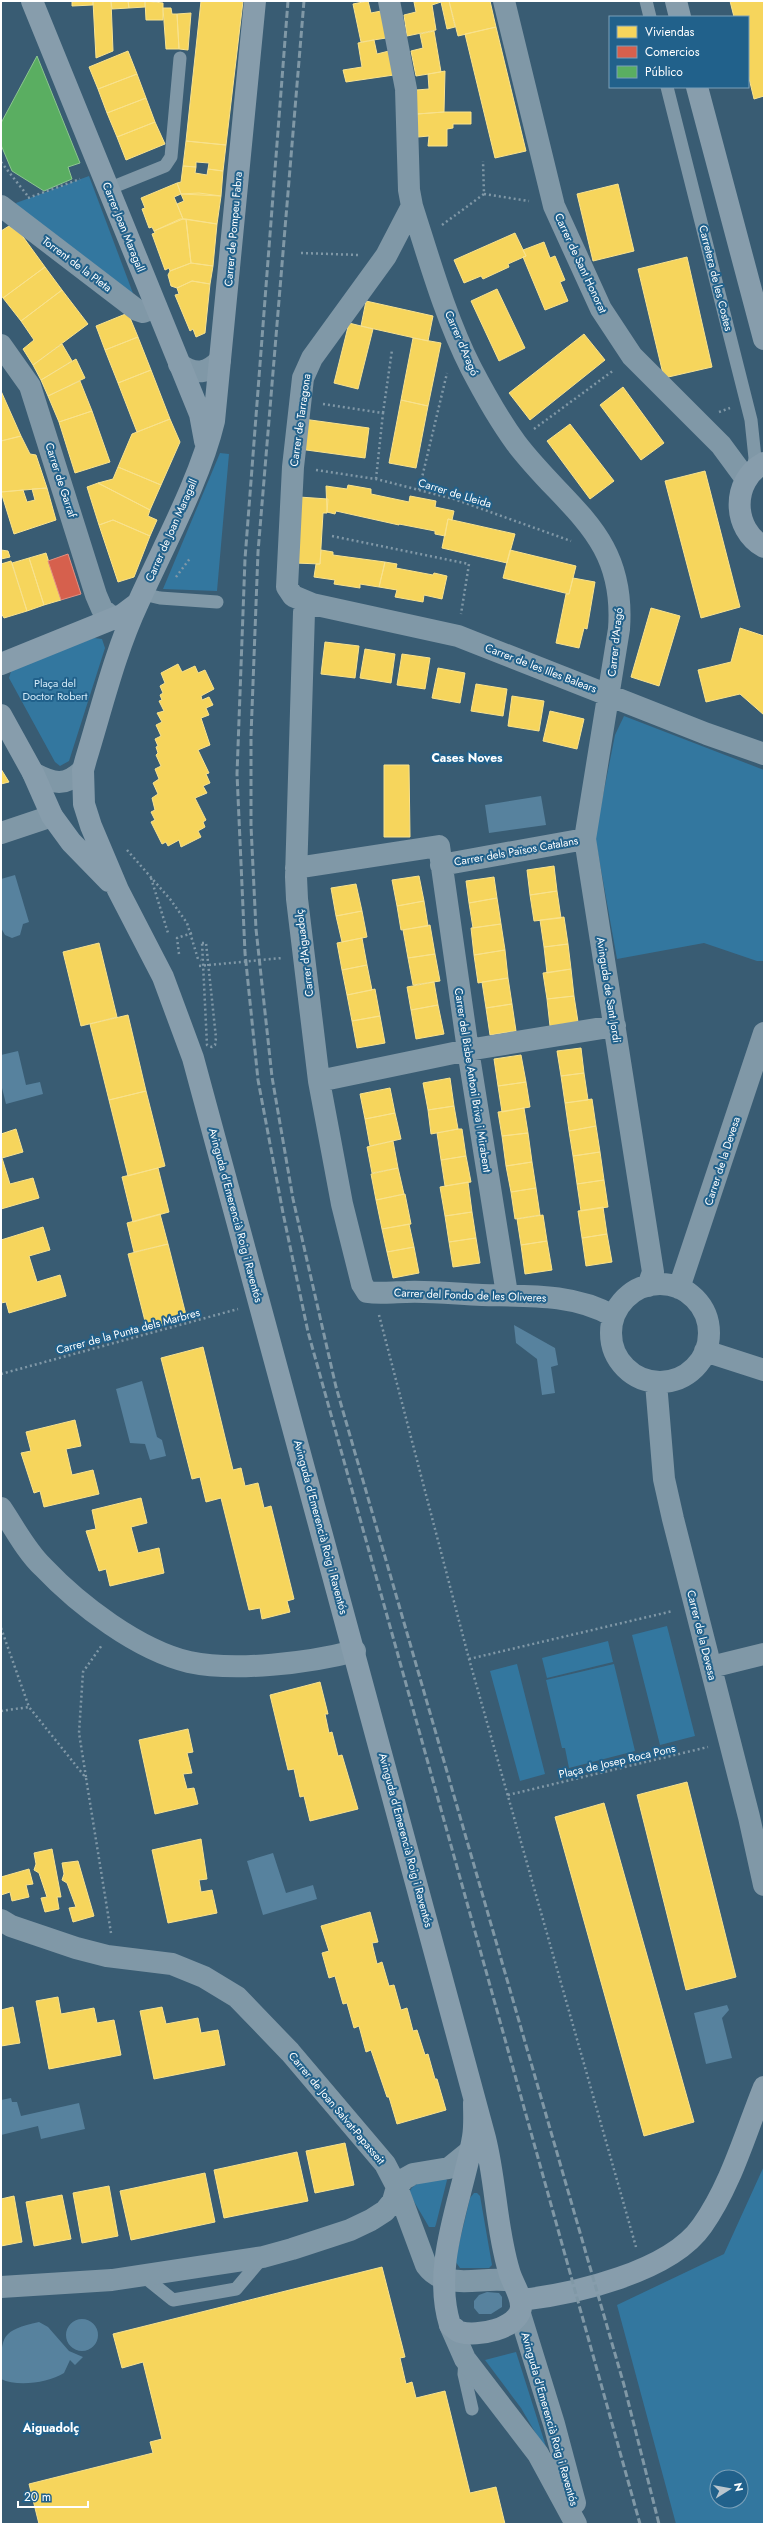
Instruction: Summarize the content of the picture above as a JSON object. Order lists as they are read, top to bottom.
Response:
{
  "streets": {
    "street": [
      "Carrer Joan Maragall",
      "Carrer de Pompeu Fabra",
      "Carrer de Sant Honorat",
      "Torrent de la Pleta",
      "Carrer d'Aragó",
      "Carrer de Tarragona",
      "Carrer de Garraf",
      "Carrer de Joan Maragall",
      "Carrer de les Illes Balears",
      "Carrer dels Països Catalans",
      "Carrer d'Aiguadolç",
      "Avinguda de Sant Jordi",
      "Carrer del Bisbe Antoni Briva i Mirabent",
      "Carrer de la Devesa",
      "Avinguda d'Emerencià Roig i Raventós",
      "Carrer del Fondo de les Oliveres",
      "Carrer de Joan Salvat-Papasseit"
    ],
    "lane": ["Carretera de les Costes"],
    "path": ["Carrer de Lleida", "Carrer de la Punta dels Marbres", "Plaça de Josep Roca Pons"]
  },
  "crossings": [
    ["Carrer Joan Maragall", "Carrer de Pompeu Fabra"],
    ["Carrer Joan Maragall", "Torrent de la Pleta"],
    ["Carrer Joan Maragall", "Carrer de Joan Maragall"],
    ["Carrer de Pompeu Fabra", "Carrer de Joan Maragall"],
    ["Carrer de Sant Honorat", "Carretera de les Costes"],
    ["Carrer d'Aragó", "Carrer de Tarragona"],
    ["Carrer d'Aragó", "Carrer de les Illes Balears"],
    ["Carrer d'Aragó", "Avinguda de Sant Jordi"],
    ["Carrer de Tarragona", "Carrer de Lleida"],
    ["Carrer de Tarragona", "Carrer de les Illes Balears"],
    ["Carrer de Tarragona", "Carrer d'Aiguadolç"],
    ["Carrer de les Illes Balears", "Carrer d'Aiguadolç"],
    ["Carrer de les Illes Balears", "Avinguda de Sant Jordi"],
    ["Carrer dels Països Catalans", "Carrer d'Aiguadolç"],
    ["Carrer dels Països Catalans", "Avinguda de Sant Jordi"],
    ["Carrer dels Països Catalans", "Carrer del Bisbe Antoni Briva i Mirabent"],
    ["Carrer d'Aiguadolç", "Carrer del Fondo de les Oliveres"],
    ["Avinguda de Sant Jordi", "Carrer de la Devesa"],
    ["Avinguda de Sant Jordi", "Carrer del Fondo de les Oliveres"],
    ["Carrer del Bisbe Antoni Briva i Mirabent", "Carrer del Fondo de les Oliveres"],
    ["Carrer de la Devesa", "Carrer del Fondo de les Oliveres"],
    ["Carrer de la Devesa", "Plaça de Josep Roca Pons"],
    ["Avinguda d'Emerencià Roig i Raventós", "Carrer de la Punta dels Marbres"]
  ],
  "districts": ["Cases Noves", "Aiguadolç"],
  "parks": ["Plaça del Doctor Robert"],
  "legend": ["Viviendas", "Comercios", "Público"],
  "scale_bar": "20 m",
  "north": "right"
}
